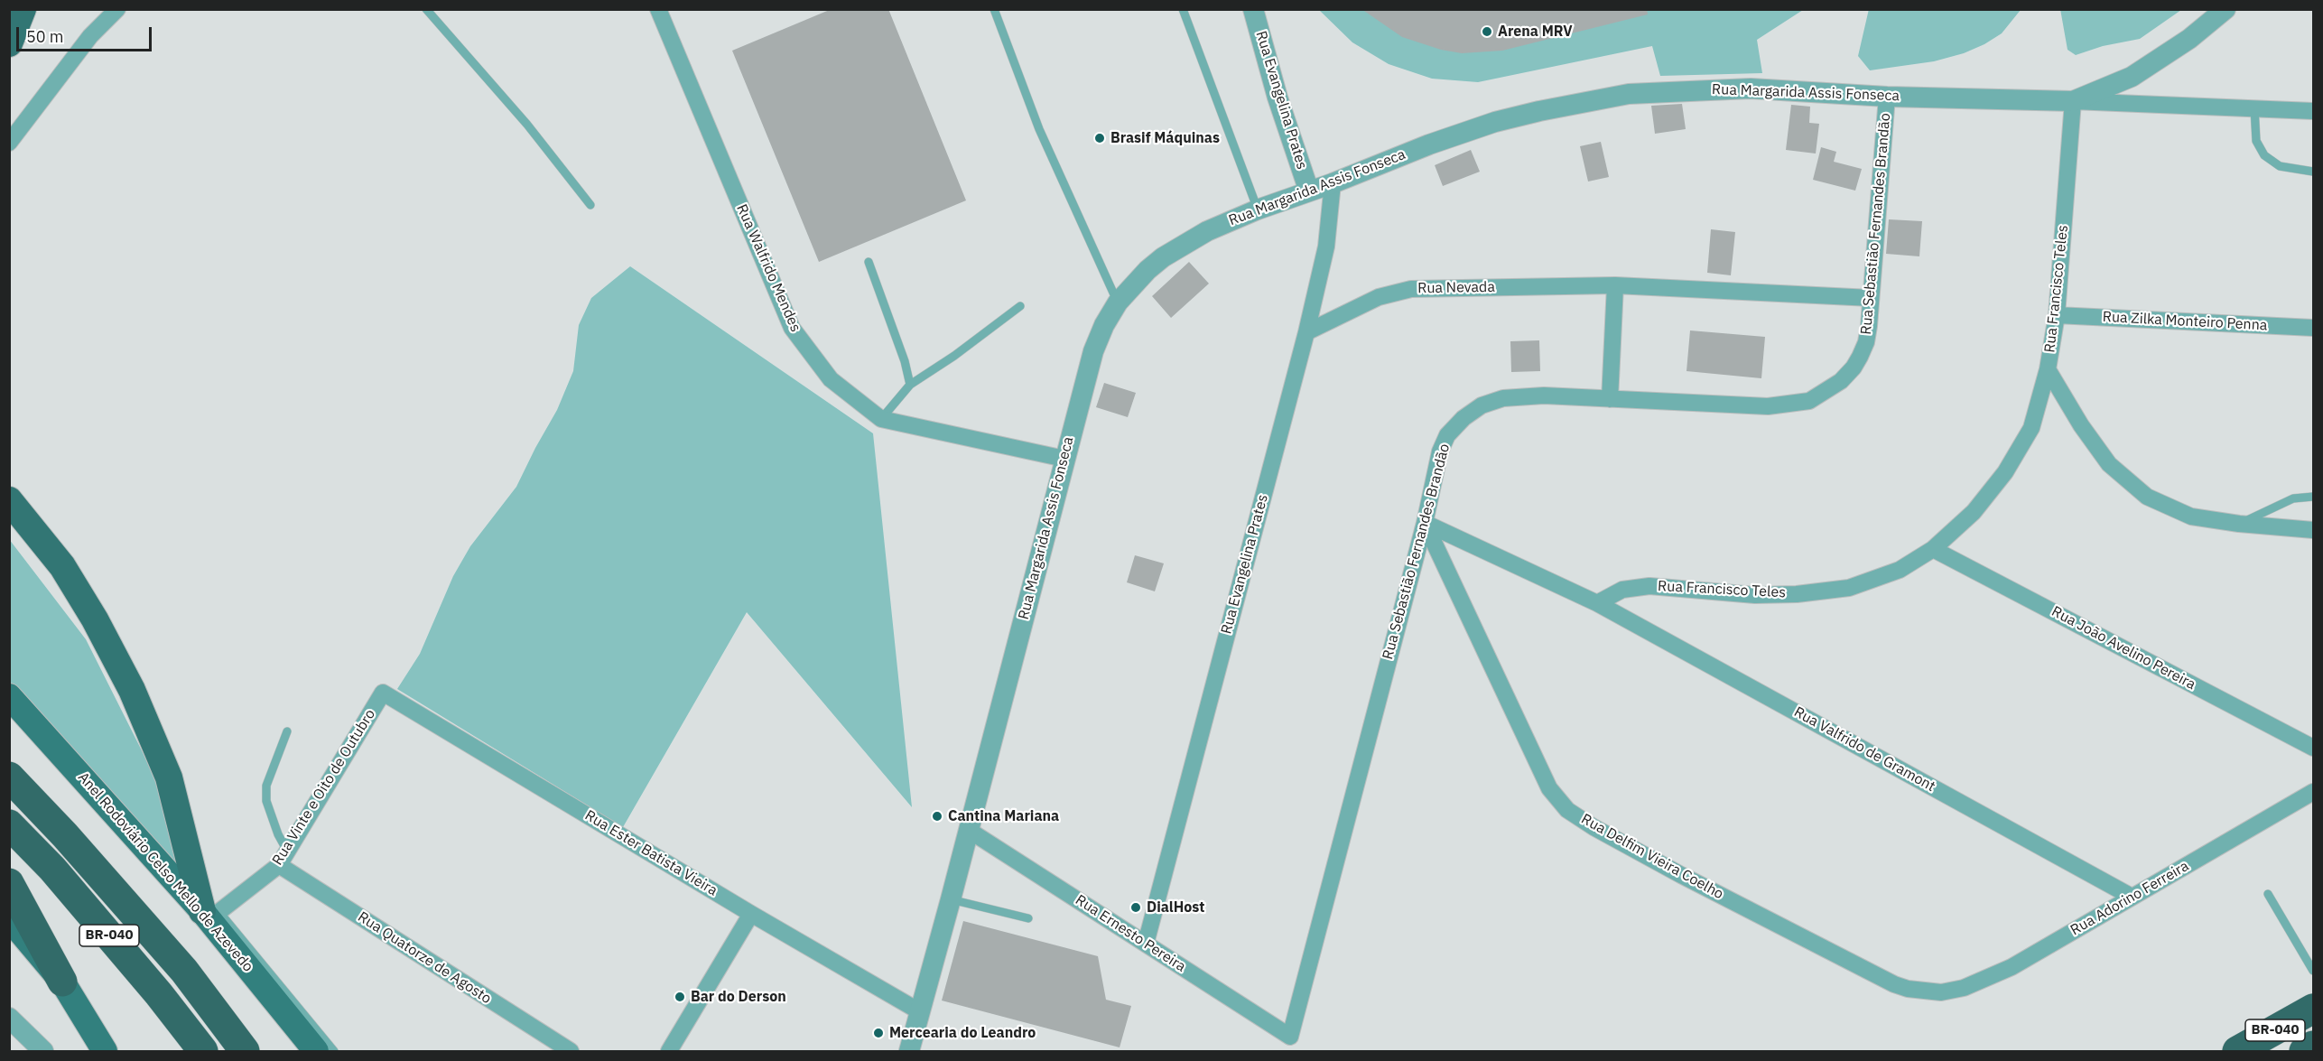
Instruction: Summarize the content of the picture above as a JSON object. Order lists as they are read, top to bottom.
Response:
{
  "streets": {
    "highway": ["BR-040"],
    "main road": ["Anel Rodoviário Celso Mello de Azevedo"],
    "street": [
      "Rua Margarida Assis Fonseca",
      "Rua Evangelina Prates",
      "Rua Sebastião Fernandes Brandão",
      "Rua Walfrido Mendes",
      "Rua Nevada",
      "Rua Francisco Teles",
      "Rua Zilka Monteiro Penna",
      "Rua João Avelino Pereira",
      "Rua Valfrido de Gramont",
      "Rua Vinte e Oito de Outubro",
      "Rua Ester Batista Vieira",
      "Rua Delfim Vieira Coelho",
      "Rua Adorino Ferreira",
      "Rua Ernesto Pereira",
      "Rua Quatorze de Agosto"
    ]
  },
  "crossings": [
    ["Rua Margarida Assis Fonseca", "Rua Evangelina Prates"],
    ["Rua Margarida Assis Fonseca", "Rua Sebastião Fernandes Brandão"],
    ["Rua Margarida Assis Fonseca", "Rua Walfrido Mendes"],
    ["Rua Margarida Assis Fonseca", "Rua Francisco Teles"],
    ["Rua Margarida Assis Fonseca", "Rua Ester Batista Vieira"],
    ["Rua Margarida Assis Fonseca", "Rua Ernesto Pereira"],
    ["Rua Evangelina Prates", "Rua Nevada"],
    ["Rua Evangelina Prates", "Rua Ernesto Pereira"],
    ["Rua Sebastião Fernandes Brandão", "Rua Nevada"],
    ["Rua Sebastião Fernandes Brandão", "Rua Delfim Vieira Coelho"],
    ["Rua Sebastião Fernandes Brandão", "Rua Ernesto Pereira"],
    ["Rua Francisco Teles", "Rua Zilka Monteiro Penna"],
    ["Rua Francisco Teles", "Rua João Avelino Pereira"],
    ["Rua Francisco Teles", "Rua Valfrido de Gramont"],
    ["Rua Valfrido de Gramont", "Rua Adorino Ferreira"],
    ["Rua Vinte e Oito de Outubro", "Rua Ester Batista Vieira"],
    ["Rua Vinte e Oito de Outubro", "Anel Rodoviário Celso Mello de Azevedo"],
    ["Rua Vinte e Oito de Outubro", "Rua Quatorze de Agosto"],
    ["Rua Delfim Vieira Coelho", "Rua Adorino Ferreira"]
  ],
  "places": [
    "Arena MRV",
    "Brasif Máquinas",
    "Cantina Mariana",
    "DialHost",
    "Bar do Derson",
    "Mercearia do Leandro"
  ],
  "scale_bar": "50 m"
}
